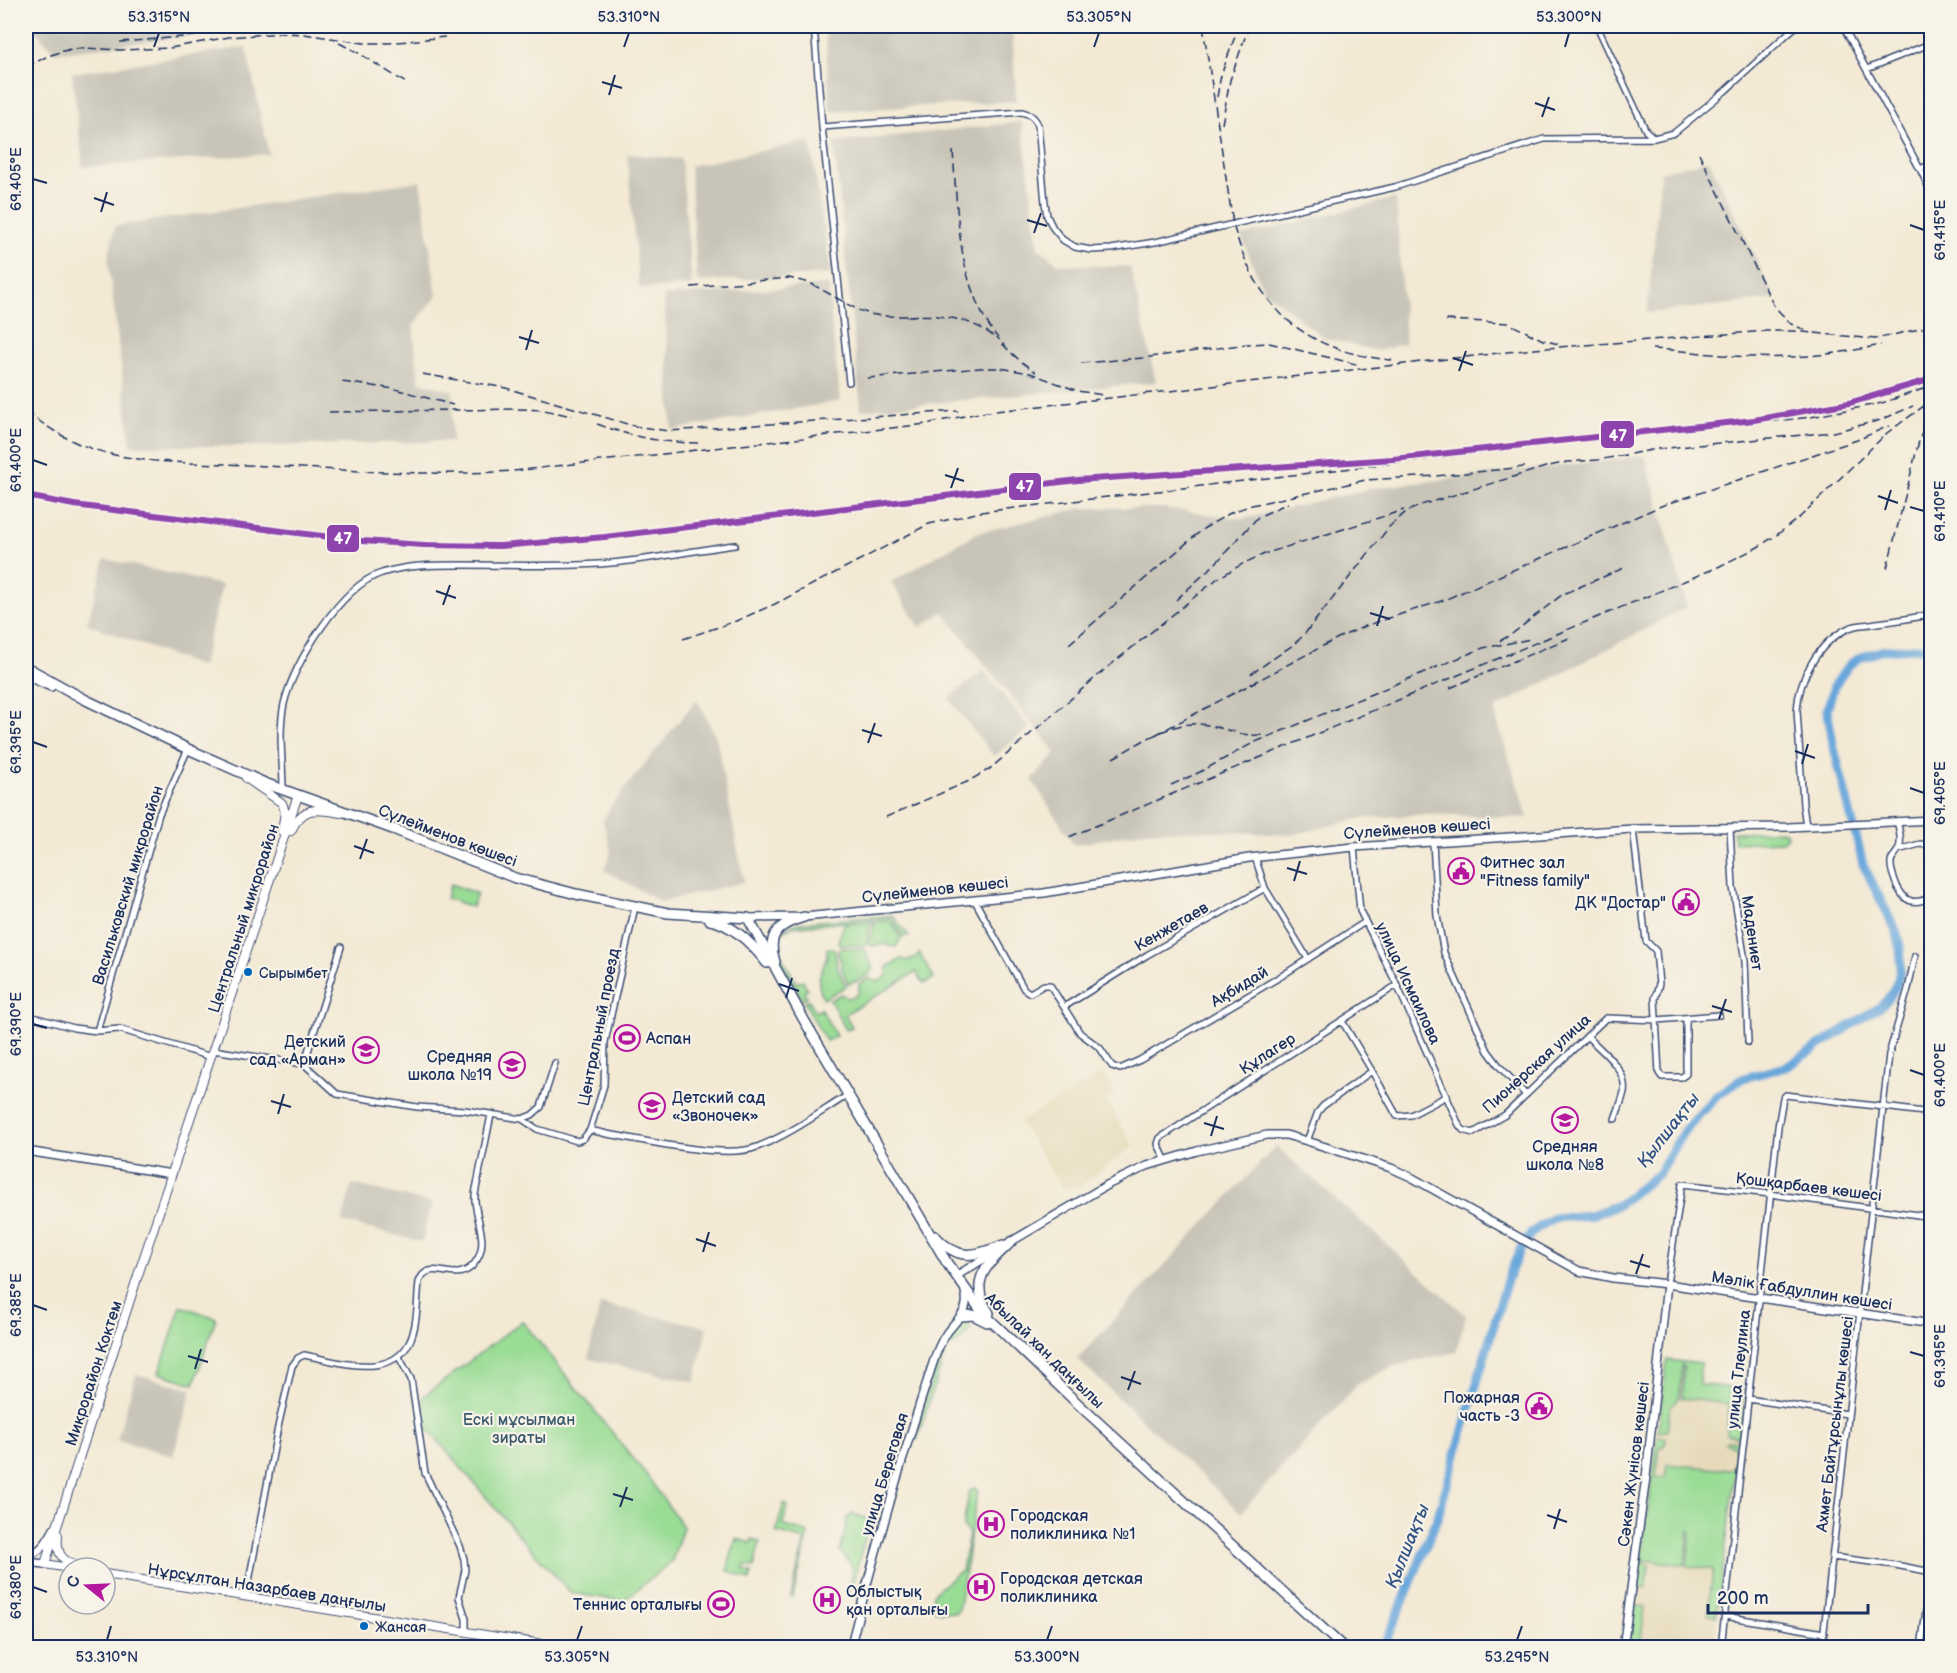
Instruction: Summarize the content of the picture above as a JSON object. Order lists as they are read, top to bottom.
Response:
{
  "streets": {
    "highway": ["Сүлейменов көшесі", "Абылай хан даңғылы"],
    "main road": ["Центральный микрорайон", "Микрорайон Коктем", "Нұрсұлтан Назарбаев даңғылы"],
    "street": [
      "Васильковский микрорайон",
      "Кенжетаев",
      "Мадениет",
      "улица Исмаилова",
      "Ақбидай",
      "Центральный проезд",
      "Құлагер",
      "Пионерская улица",
      "Қошқарбаев көшесі",
      "Мәлік Ғабдуллин көшесі",
      "улица Тлеулина",
      "Ахмет Байтұрсынұлы көшесі",
      "Сәкен Жүнісов көшесі",
      "улица Береговая"
    ]
  },
  "crossings": [
    ["Сүлейменов көшесі", "Васильковский микрорайон"],
    ["Сүлейменов көшесі", "Центральный микрорайон"],
    ["Сүлейменов көшесі", "Мадениет"],
    ["Сүлейменов көшесі", "улица Исмаилова"],
    ["Сүлейменов көшесі", "Центральный проезд"],
    ["Сүлейменов көшесі", "Абылай хан даңғылы"],
    ["Центральный микрорайон", "Микрорайон Коктем"],
    ["Кенжетаев", "Ақбидай"],
    ["улица Исмаилова", "Ақбидай"],
    ["улица Исмаилова", "Құлагер"],
    ["улица Исмаилова", "Пионерская улица"],
    ["Центральный проезд", "Абылай хан даңғылы"],
    ["Құлагер", "Мәлік Ғабдуллин көшесі"],
    ["Қошқарбаев көшесі", "Мәлік Ғабдуллин көшесі"],
    ["Қошқарбаев көшесі", "улица Тлеулина"],
    ["Қошқарбаев көшесі", "Ахмет Байтұрсынұлы көшесі"],
    ["Қошқарбаев көшесі", "Сәкен Жүнісов көшесі"],
    ["Мәлік Ғабдуллин көшесі", "Абылай хан даңғылы"],
    ["Мәлік Ғабдуллин көшесі", "улица Тлеулина"],
    ["Мәлік Ғабдуллин көшесі", "Ахмет Байтұрсынұлы көшесі"],
    ["Мәлік Ғабдуллин көшесі", "Сәкен Жүнісов көшесі"],
    ["улица Тлеулина", "Ахмет Байтұрсынұлы көшесі"]
  ],
  "water": ["Қылшақты"],
  "parks": ["Ескі мұсылман зираты"],
  "places": {
    "public building": ["Фитнес зал \"Fitness family\"", "ДК \"Достар\"", "Пожарная часть -3"],
    "other": ["Сырымбет", "Жансая"],
    "sports": ["Аспан", "Теннис орталығы"],
    "school or university": [
      "Детский сад «Арман»",
      "Средняя школа №19",
      "Детский сад «Звоночек»",
      "Средняя школа №8"
    ],
    "hospital": ["Городская поликлиника №1", "Городская детская поликлиника", "Облыстық қан орталығы"]
  },
  "lines": ["transit line 47"],
  "scale_bar": "200 m",
  "north": "left",
  "coordinates": [
    "53.315°N",
    "53.310°N",
    "53.305°N",
    "53.300°N",
    "69.405°E",
    "69.415°E",
    "69.400°E",
    "69.410°E",
    "69.395°E",
    "69.390°E",
    "69.385°E",
    "69.380°E",
    "53.295°N"
  ]
}
